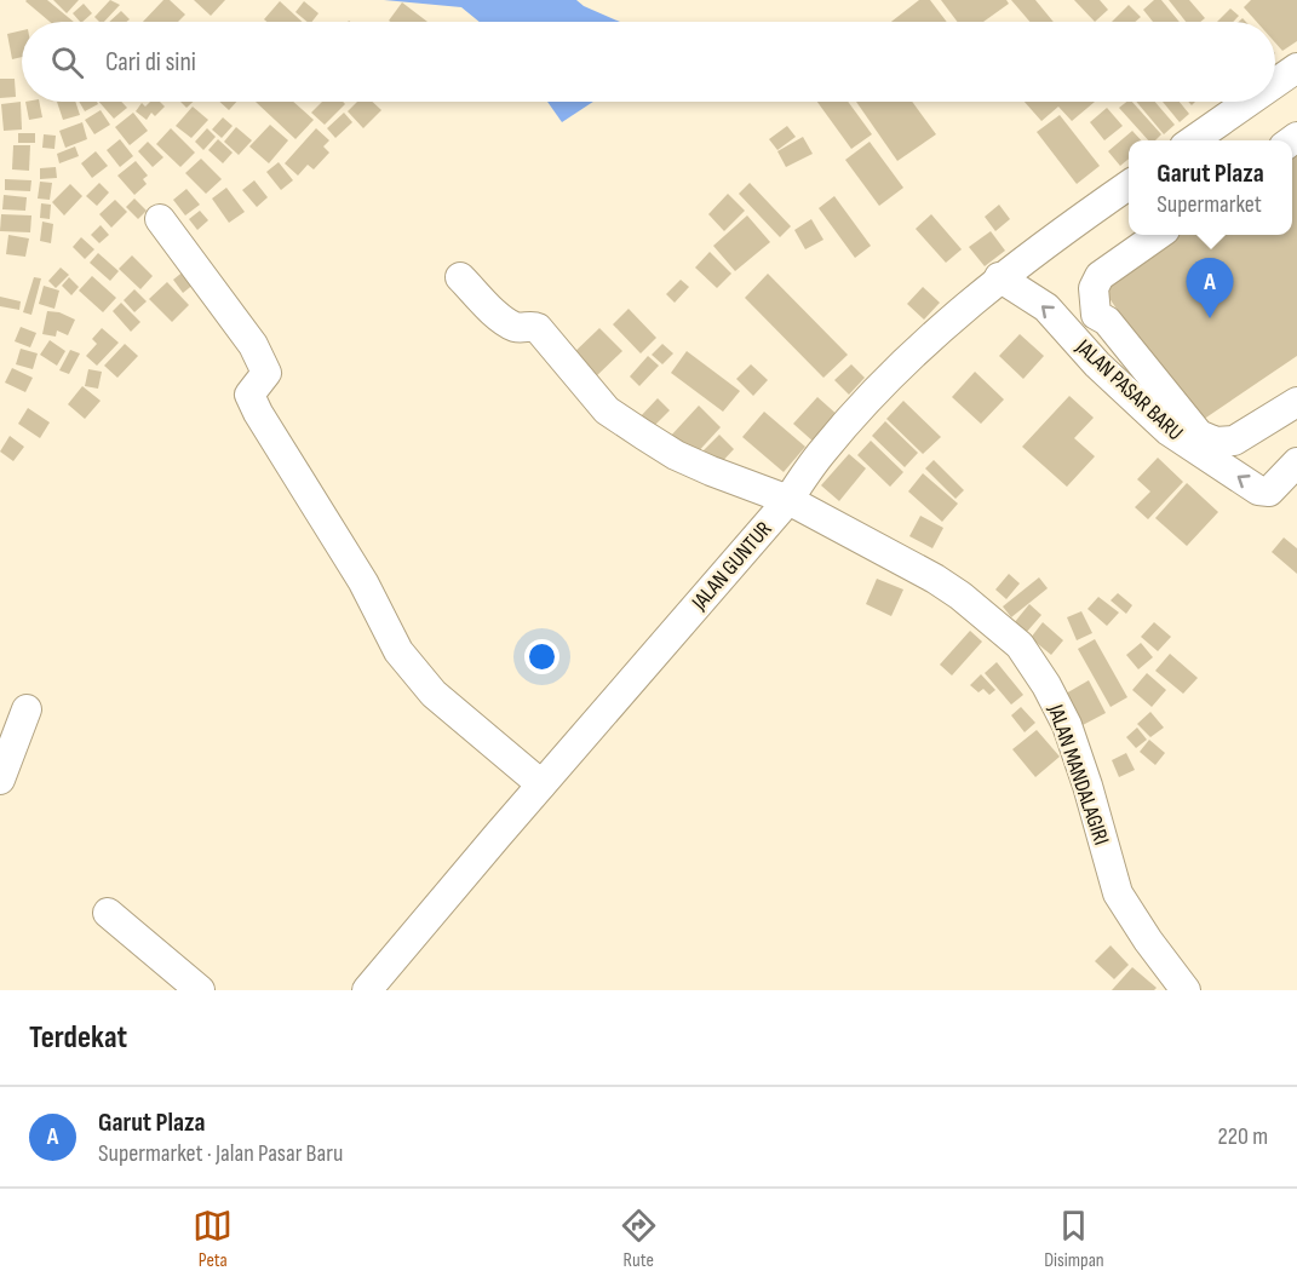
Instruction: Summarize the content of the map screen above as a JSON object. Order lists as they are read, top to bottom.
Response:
{
  "streets": {
    "street": ["JALAN PASAR BARU", "JALAN GUNTUR", "JALAN MANDALAGIRI"]
  },
  "crossings": [
    ["JALAN PASAR BARU", "JALAN GUNTUR"],
    ["JALAN GUNTUR", "JALAN MANDALAGIRI"]
  ],
  "one_way": ["JALAN PASAR BARU"],
  "page": {
    "search": "Cari di sini",
    "popup": ["Garut Plaza", "Supermarket"],
    "pins": "A",
    "heading": "Terdekat",
    "list": [
      {
        "mark": "A",
        "name": "Garut Plaza",
        "note": "Supermarket · Jalan Pasar Baru",
        "value": "220 m"
      }
    ],
    "nav": ["Peta", "Rute", "Disimpan"]
  }
}
